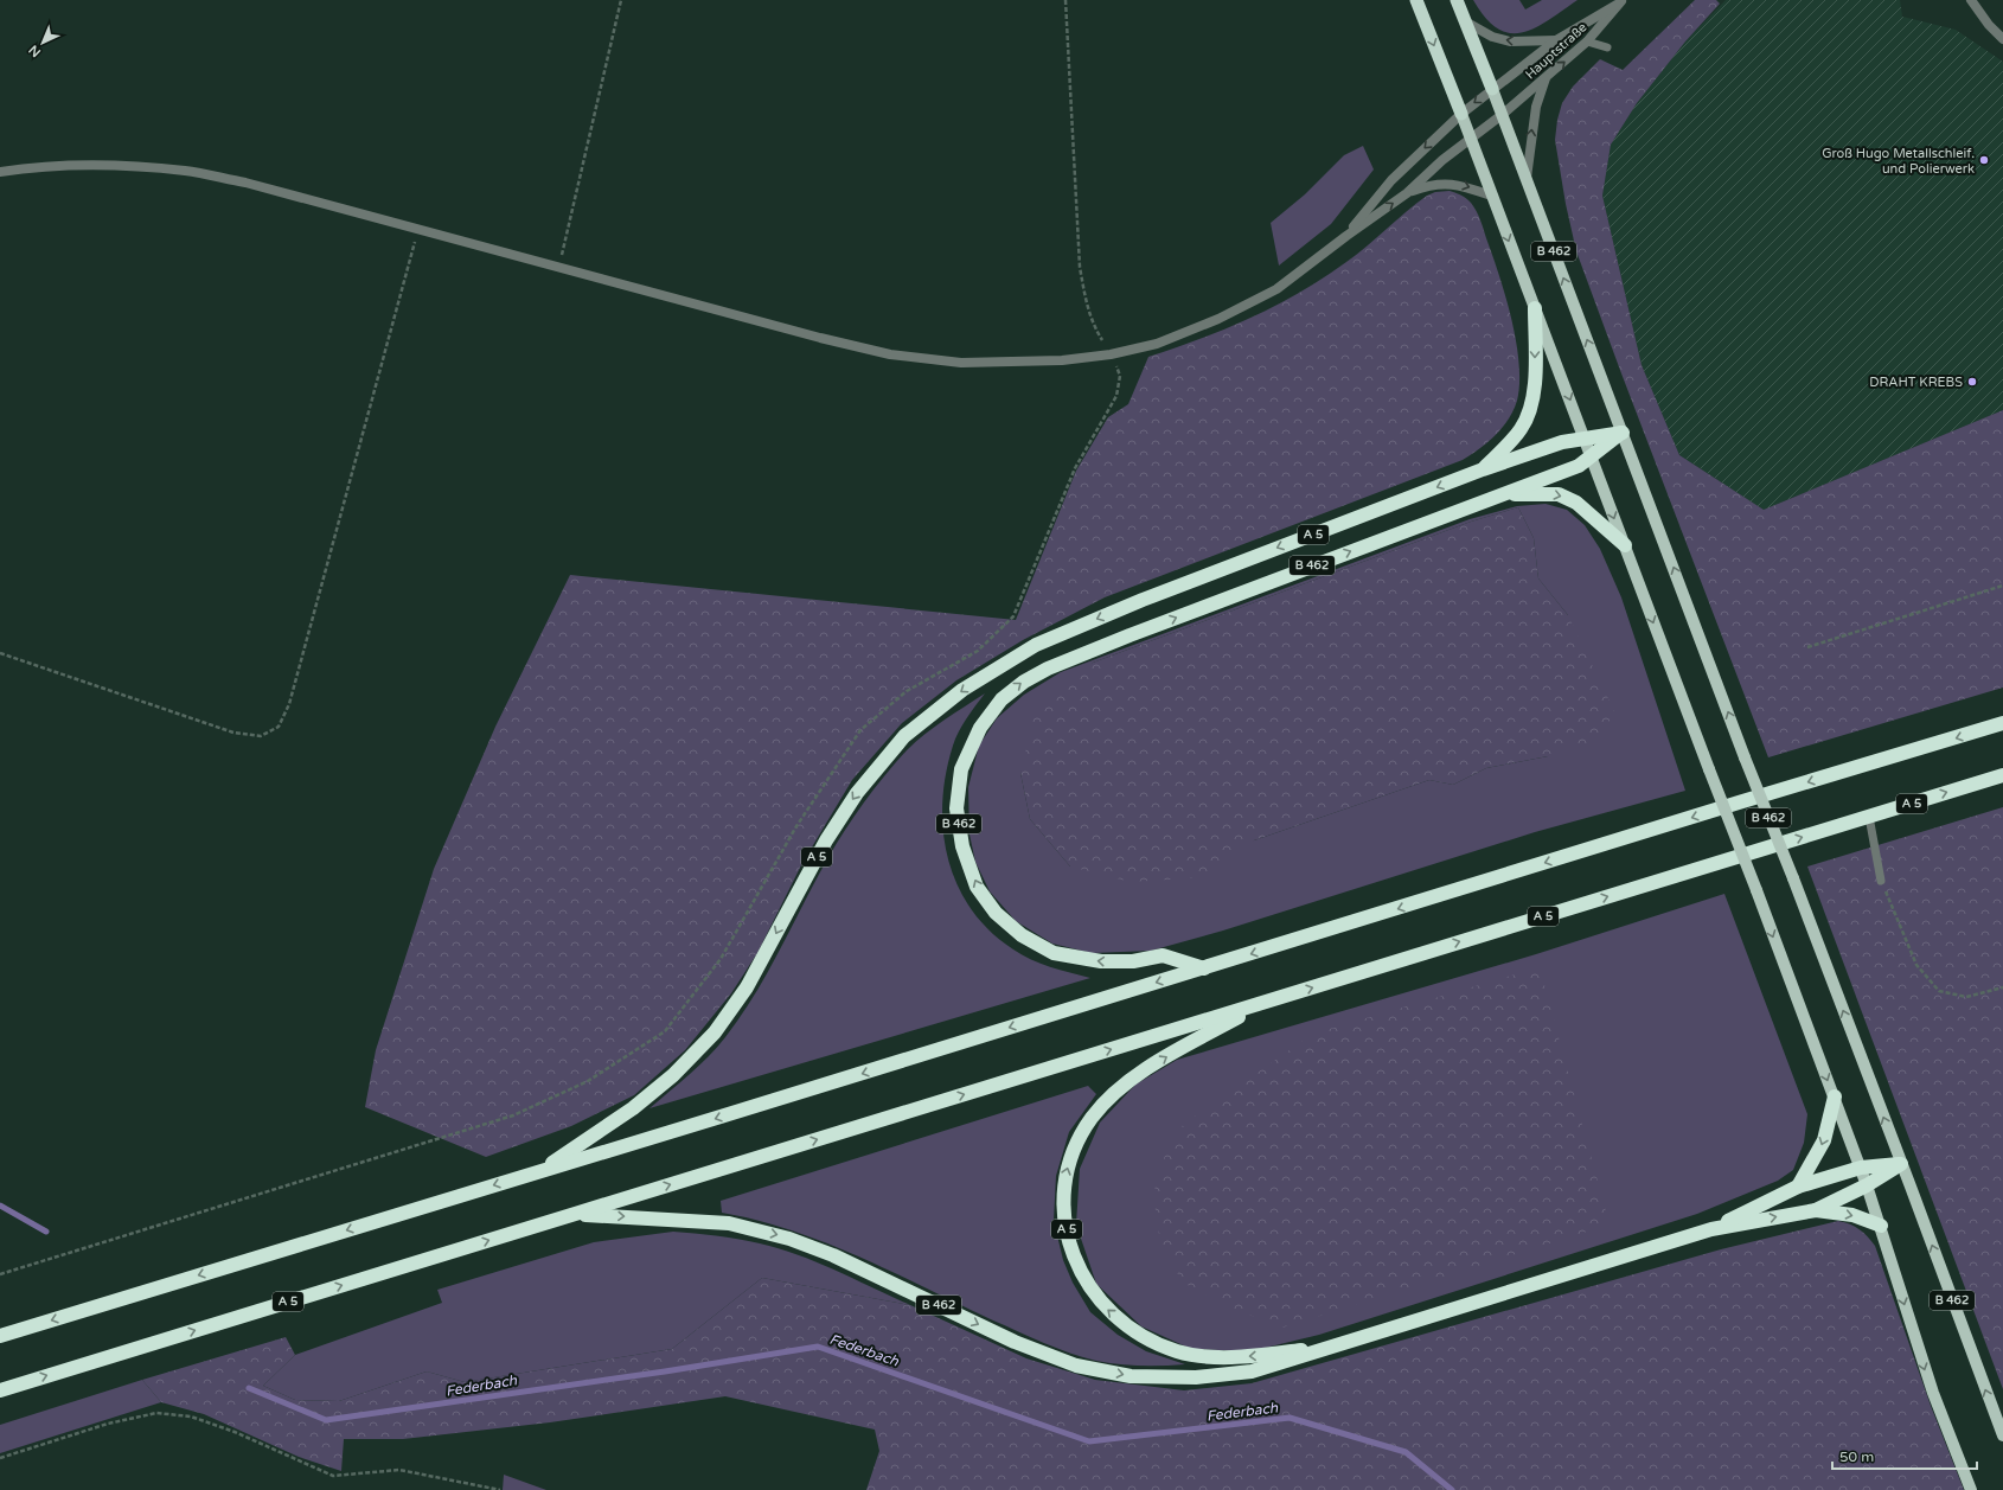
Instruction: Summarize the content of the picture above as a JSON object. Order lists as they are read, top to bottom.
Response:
{
  "streets": {
    "highway": ["B 462", "A 5"],
    "street": ["Hauptstraße"]
  },
  "crossings": [
    ["Hauptstraße", "B 462"],
    ["B 462", "A 5"]
  ],
  "water": ["Federbach"],
  "places": ["Groß Hugo Metallschleif. und Polierwerk", "DRAHT KREBS"],
  "scale_bar": "50 m",
  "north": "bottom left"
}
